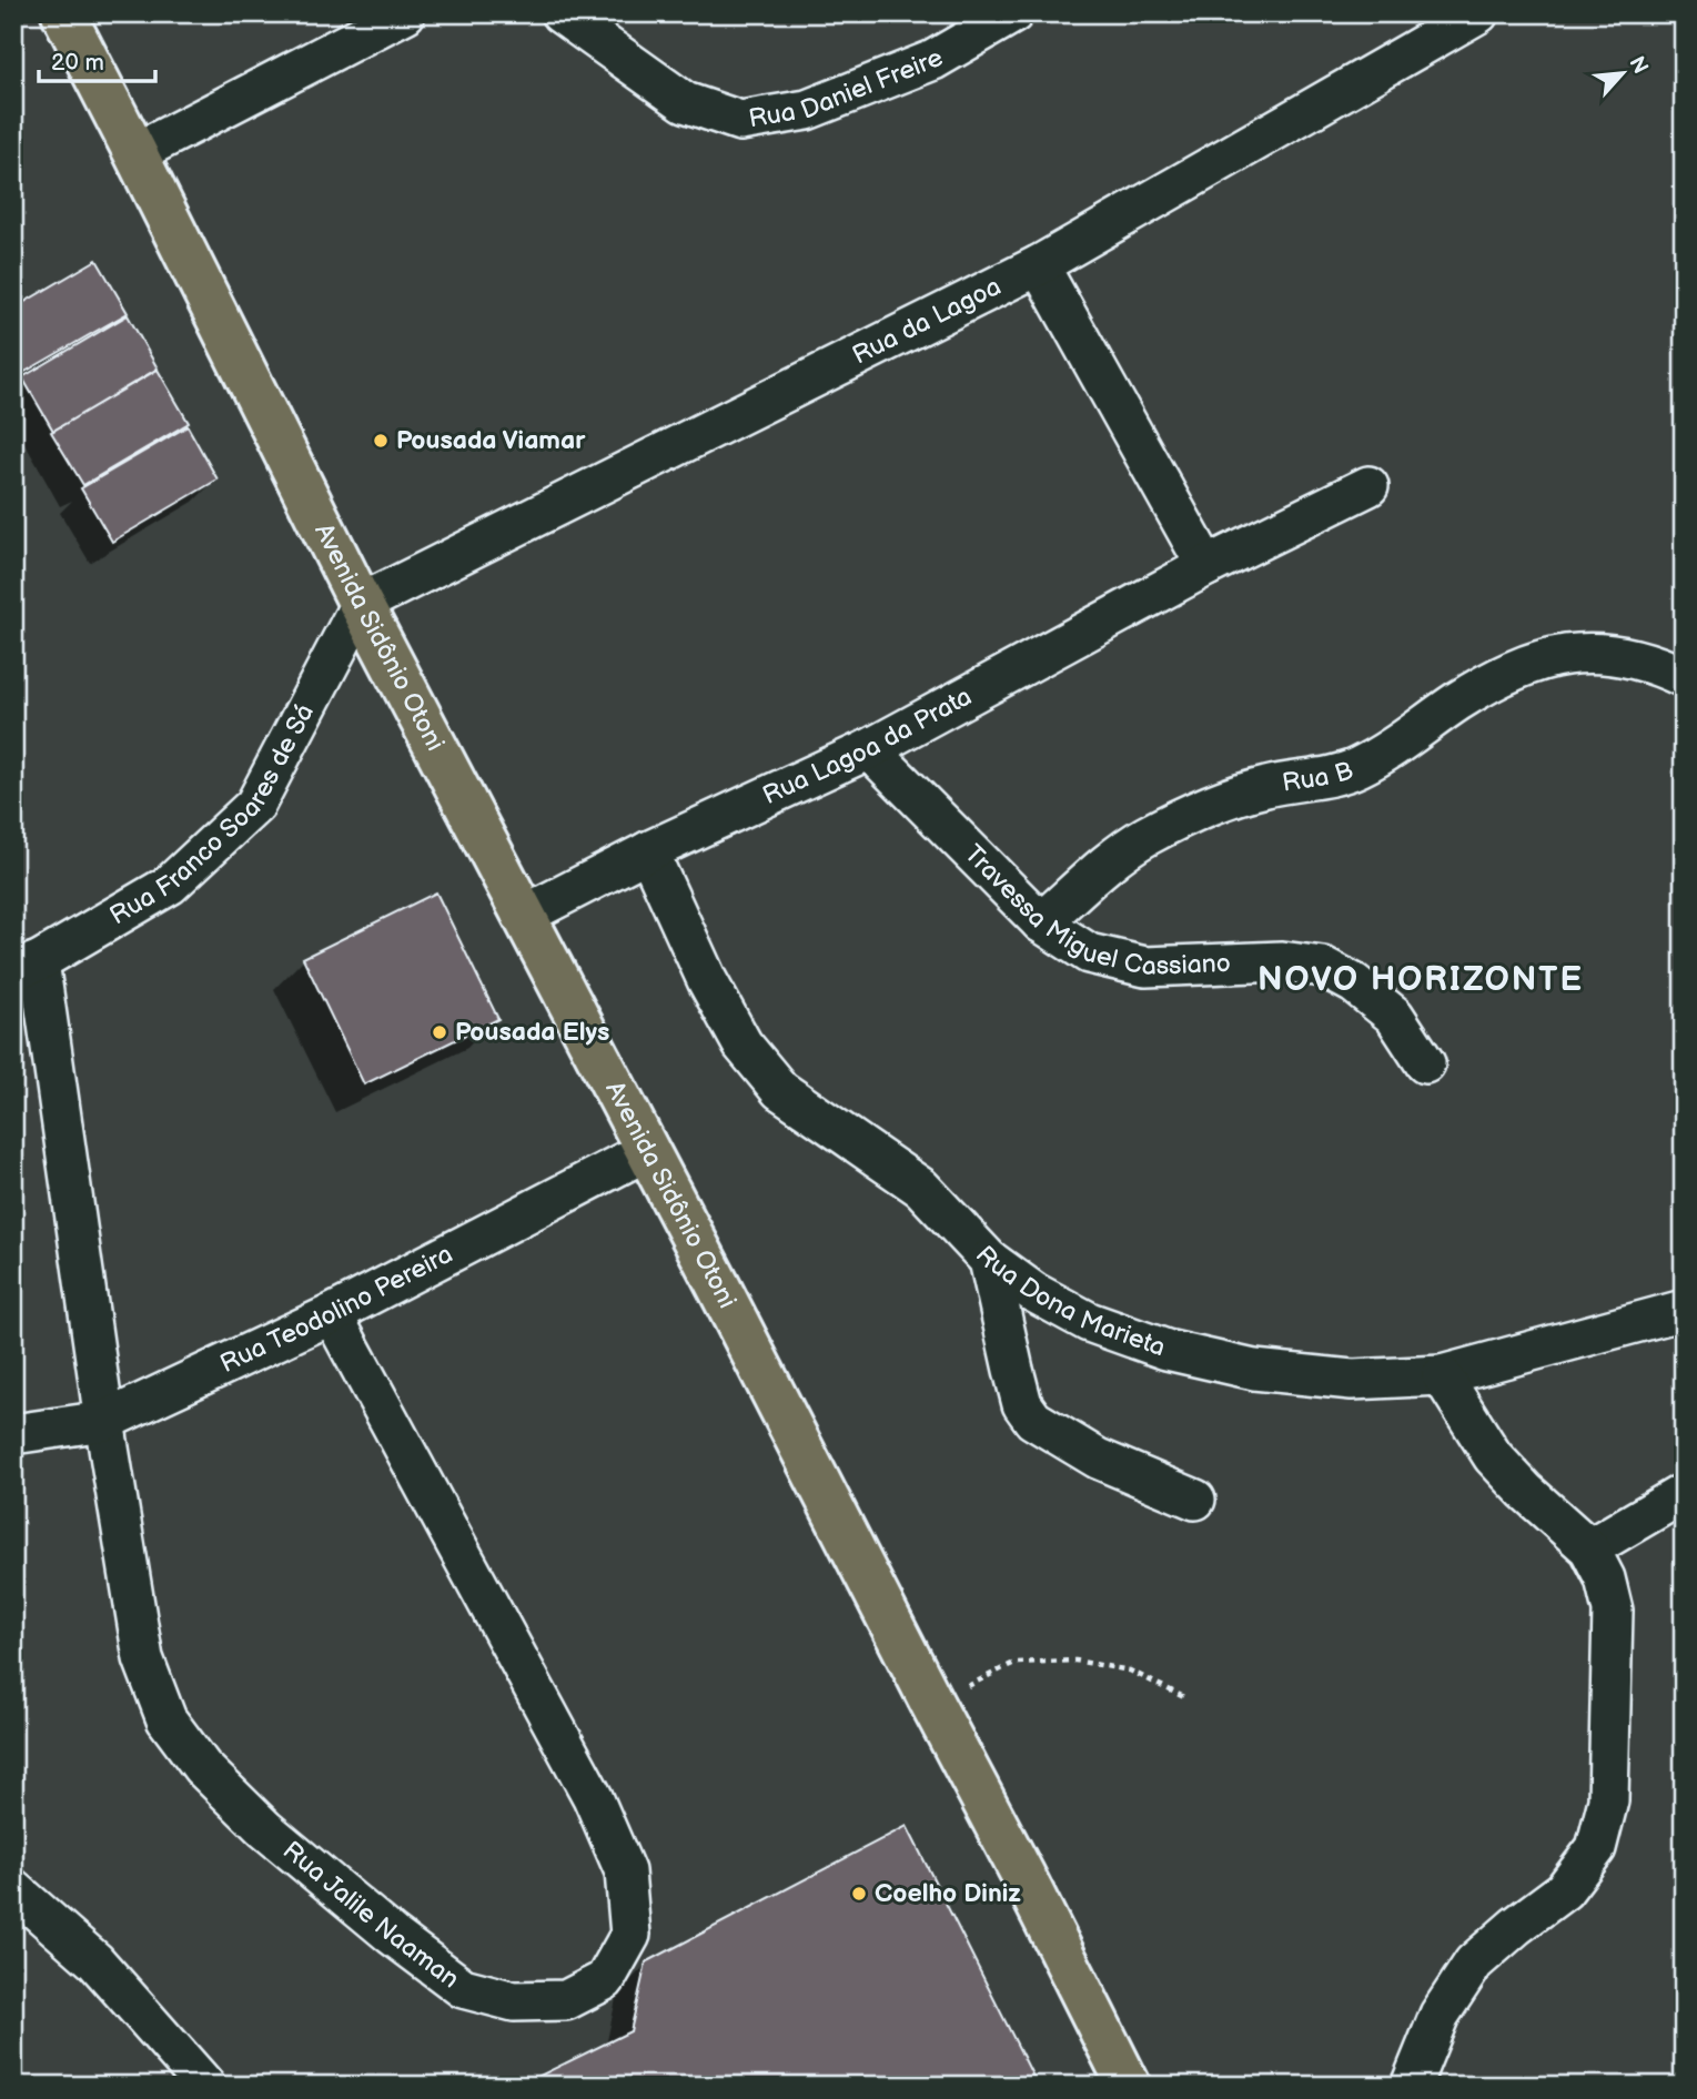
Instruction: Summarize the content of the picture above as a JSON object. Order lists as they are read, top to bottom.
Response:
{
  "streets": {
    "main road": ["Avenida Sidônio Otoni"],
    "street": [
      "Rua Daniel Freire",
      "Rua da Lagoa",
      "Rua Lagoa da Prata",
      "Rua B",
      "Rua Franco Soares de Sá",
      "Travessa Miguel Cassiano",
      "Rua Dona Marieta",
      "Rua Teodolino Pereira",
      "Rua Jalile Naaman"
    ]
  },
  "crossings": [
    ["Rua da Lagoa", "Avenida Sidônio Otoni"],
    ["Rua da Lagoa", "Rua Franco Soares de Sá"],
    ["Avenida Sidônio Otoni", "Rua Lagoa da Prata"],
    ["Avenida Sidônio Otoni", "Rua Franco Soares de Sá"],
    ["Avenida Sidônio Otoni", "Rua Teodolino Pereira"],
    ["Rua Lagoa da Prata", "Travessa Miguel Cassiano"],
    ["Rua Lagoa da Prata", "Rua Dona Marieta"],
    ["Rua B", "Travessa Miguel Cassiano"],
    ["Rua Franco Soares de Sá", "Rua Jalile Naaman"],
    ["Rua Teodolino Pereira", "Rua Jalile Naaman"]
  ],
  "districts": ["NOVO HORIZONTE"],
  "places": ["Pousada Viamar", "Pousada Elys", "Coelho Diniz"],
  "scale_bar": "20 m",
  "north": "top right"
}
